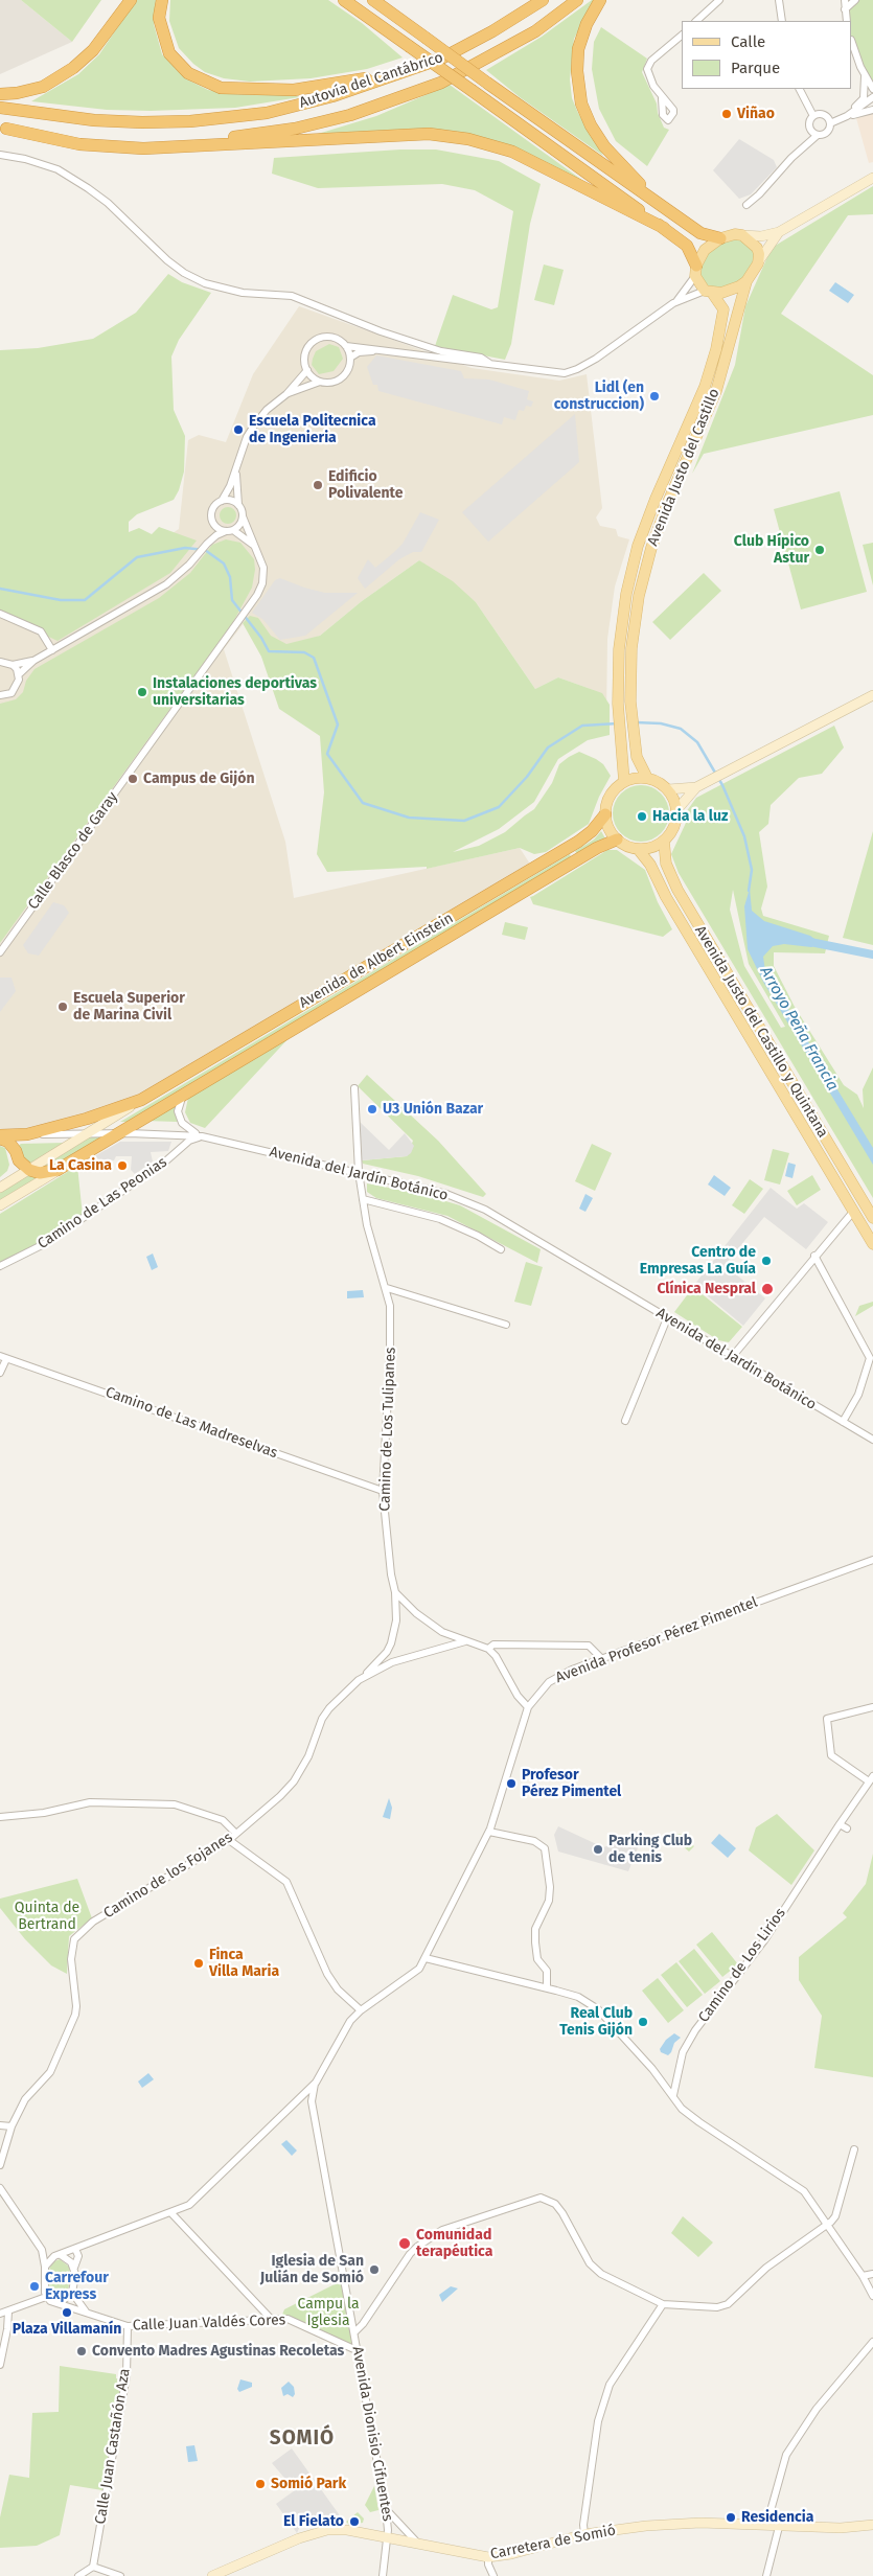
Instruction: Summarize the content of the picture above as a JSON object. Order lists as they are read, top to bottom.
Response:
{
  "streets": {
    "highway": ["Autovía del Cantábrico", "Avenida de Albert Einstein", "Avenida del Jardín Botánico"],
    "main road": ["Avenida Justo del Castillo", "Avenida Justo del Castillo y Quintana"],
    "street": [
      "Calle Blasco de Garay",
      "Camino de Las Peonias",
      "Camino de Las Madreselvas",
      "Camino de Los Tulipanes",
      "Avenida Profesor Pérez Pimentel",
      "Camino de los Fojanes",
      "Camino de Los Lirios",
      "Calle Juan Valdés Cores",
      "Avenida Dionisio Cifuentes",
      "Calle Juan Castañón Aza",
      "Carretera de Somió"
    ]
  },
  "crossings": [
    ["Avenida Justo del Castillo", "Avenida de Albert Einstein"],
    ["Avenida Justo del Castillo", "Avenida Justo del Castillo y Quintana"],
    ["Avenida de Albert Einstein", "Avenida Justo del Castillo y Quintana"],
    ["Avenida de Albert Einstein", "Avenida del Jardín Botánico"],
    ["Avenida del Jardín Botánico", "Camino de Las Peonias"],
    ["Avenida del Jardín Botánico", "Camino de Los Tulipanes"],
    ["Camino de Las Madreselvas", "Camino de Los Tulipanes"],
    ["Avenida Profesor Pérez Pimentel", "Calle Juan Valdés Cores"],
    ["Avenida Profesor Pérez Pimentel", "Avenida Dionisio Cifuentes"],
    ["Calle Juan Valdés Cores", "Avenida Dionisio Cifuentes"],
    ["Calle Juan Valdés Cores", "Calle Juan Castañón Aza"],
    ["Avenida Dionisio Cifuentes", "Carretera de Somió"]
  ],
  "districts": ["SOMIÓ"],
  "water": ["Arroyo Peña Francia"],
  "parks": ["Quinta de Bertrand", "Campu la Iglesia"],
  "places": [
    "Viñao",
    "Lidl (en construccion)",
    "Escuela Politecnica de Ingenieria",
    "Edificio Polivalente",
    "Club Hípico Astur",
    "Instalaciones deportivas universitarias",
    "Campus de Gijón",
    "Hacia la luz",
    "Escuela Superior de Marina Civil",
    "U3 Unión Bazar",
    "La Casina",
    "Centro de Empresas La Guía",
    "Clínica Nespral",
    "Profesor Pérez Pimentel",
    "Parking Club de tenis",
    "Finca Villa Maria",
    "Real Club Tenis Gijón",
    "Comunidad terapéutica",
    "Iglesia de San Julián de Somió",
    "Carrefour Express",
    "Plaza Villamanín",
    "Convento Madres Agustinas Recoletas",
    "Somió Park",
    "Residencia",
    "El Fielato"
  ],
  "legend": ["Calle", "Parque"]
}
